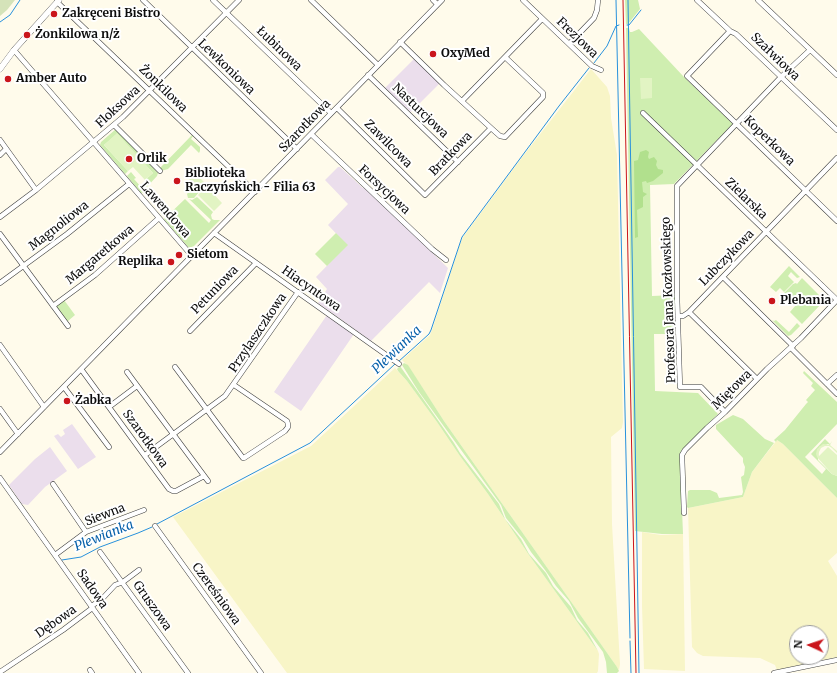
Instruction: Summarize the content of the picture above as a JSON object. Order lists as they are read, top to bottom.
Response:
{
  "streets": {
    "street": [
      "Frezjowa",
      "Łubinowa",
      "Szałwiowa",
      "Lewkoniowa",
      "Żonkilowa",
      "Floksowa",
      "Nasturcjowa",
      "Szarotkowa",
      "Koperkowa",
      "Zawilcowa",
      "Bratkowa",
      "Forsycjowa",
      "Zielarska",
      "Lawendowa",
      "Magnoliowa",
      "Margaretkowa",
      "Lubczykowa",
      "Hiacyntowa",
      "Petuniowa",
      "Profesora Jana Kozłowskiego",
      "Przylaszczkowa",
      "Miętowa",
      "Siewna",
      "Sadowa",
      "Czereśniowa",
      "Gruszowa",
      "Dębowa"
    ]
  },
  "crossings": [
    ["Łubinowa", "Floksowa"],
    ["Łubinowa", "Szarotkowa"],
    ["Szałwiowa", "Koperkowa"],
    ["Szałwiowa", "Profesora Jana Kozłowskiego"],
    ["Lewkoniowa", "Floksowa"],
    ["Lewkoniowa", "Szarotkowa"],
    ["Żonkilowa", "Floksowa"],
    ["Żonkilowa", "Szarotkowa"],
    ["Floksowa", "Lawendowa"],
    ["Nasturcjowa", "Szarotkowa"],
    ["Nasturcjowa", "Bratkowa"],
    ["Szarotkowa", "Zawilcowa"],
    ["Szarotkowa", "Forsycjowa"],
    ["Szarotkowa", "Lawendowa"],
    ["Szarotkowa", "Hiacyntowa"],
    ["Szarotkowa", "Przylaszczkowa"],
    ["Koperkowa", "Lubczykowa"],
    ["Koperkowa", "Profesora Jana Kozłowskiego"],
    ["Zawilcowa", "Bratkowa"],
    ["Zielarska", "Lubczykowa"],
    ["Zielarska", "Profesora Jana Kozłowskiego"],
    ["Zielarska", "Miętowa"],
    ["Lawendowa", "Magnoliowa"],
    ["Lawendowa", "Margaretkowa"],
    ["Lubczykowa", "Profesora Jana Kozłowskiego"],
    ["Hiacyntowa", "Petuniowa"],
    ["Hiacyntowa", "Przylaszczkowa"],
    ["Profesora Jana Kozłowskiego", "Miętowa"],
    ["Siewna", "Sadowa"],
    ["Sadowa", "Dębowa"],
    ["Gruszowa", "Dębowa"]
  ],
  "water": ["Plewianka"],
  "places": [
    "Zakręceni Bistro",
    "Żonkilowa n/ż",
    "OxyMed",
    "Amber Auto",
    "Orlik",
    "Biblioteka Raczyńskich - Filia 63",
    "Sietom",
    "Replika",
    "Plebania",
    "Żabka"
  ],
  "north": "left"
}
